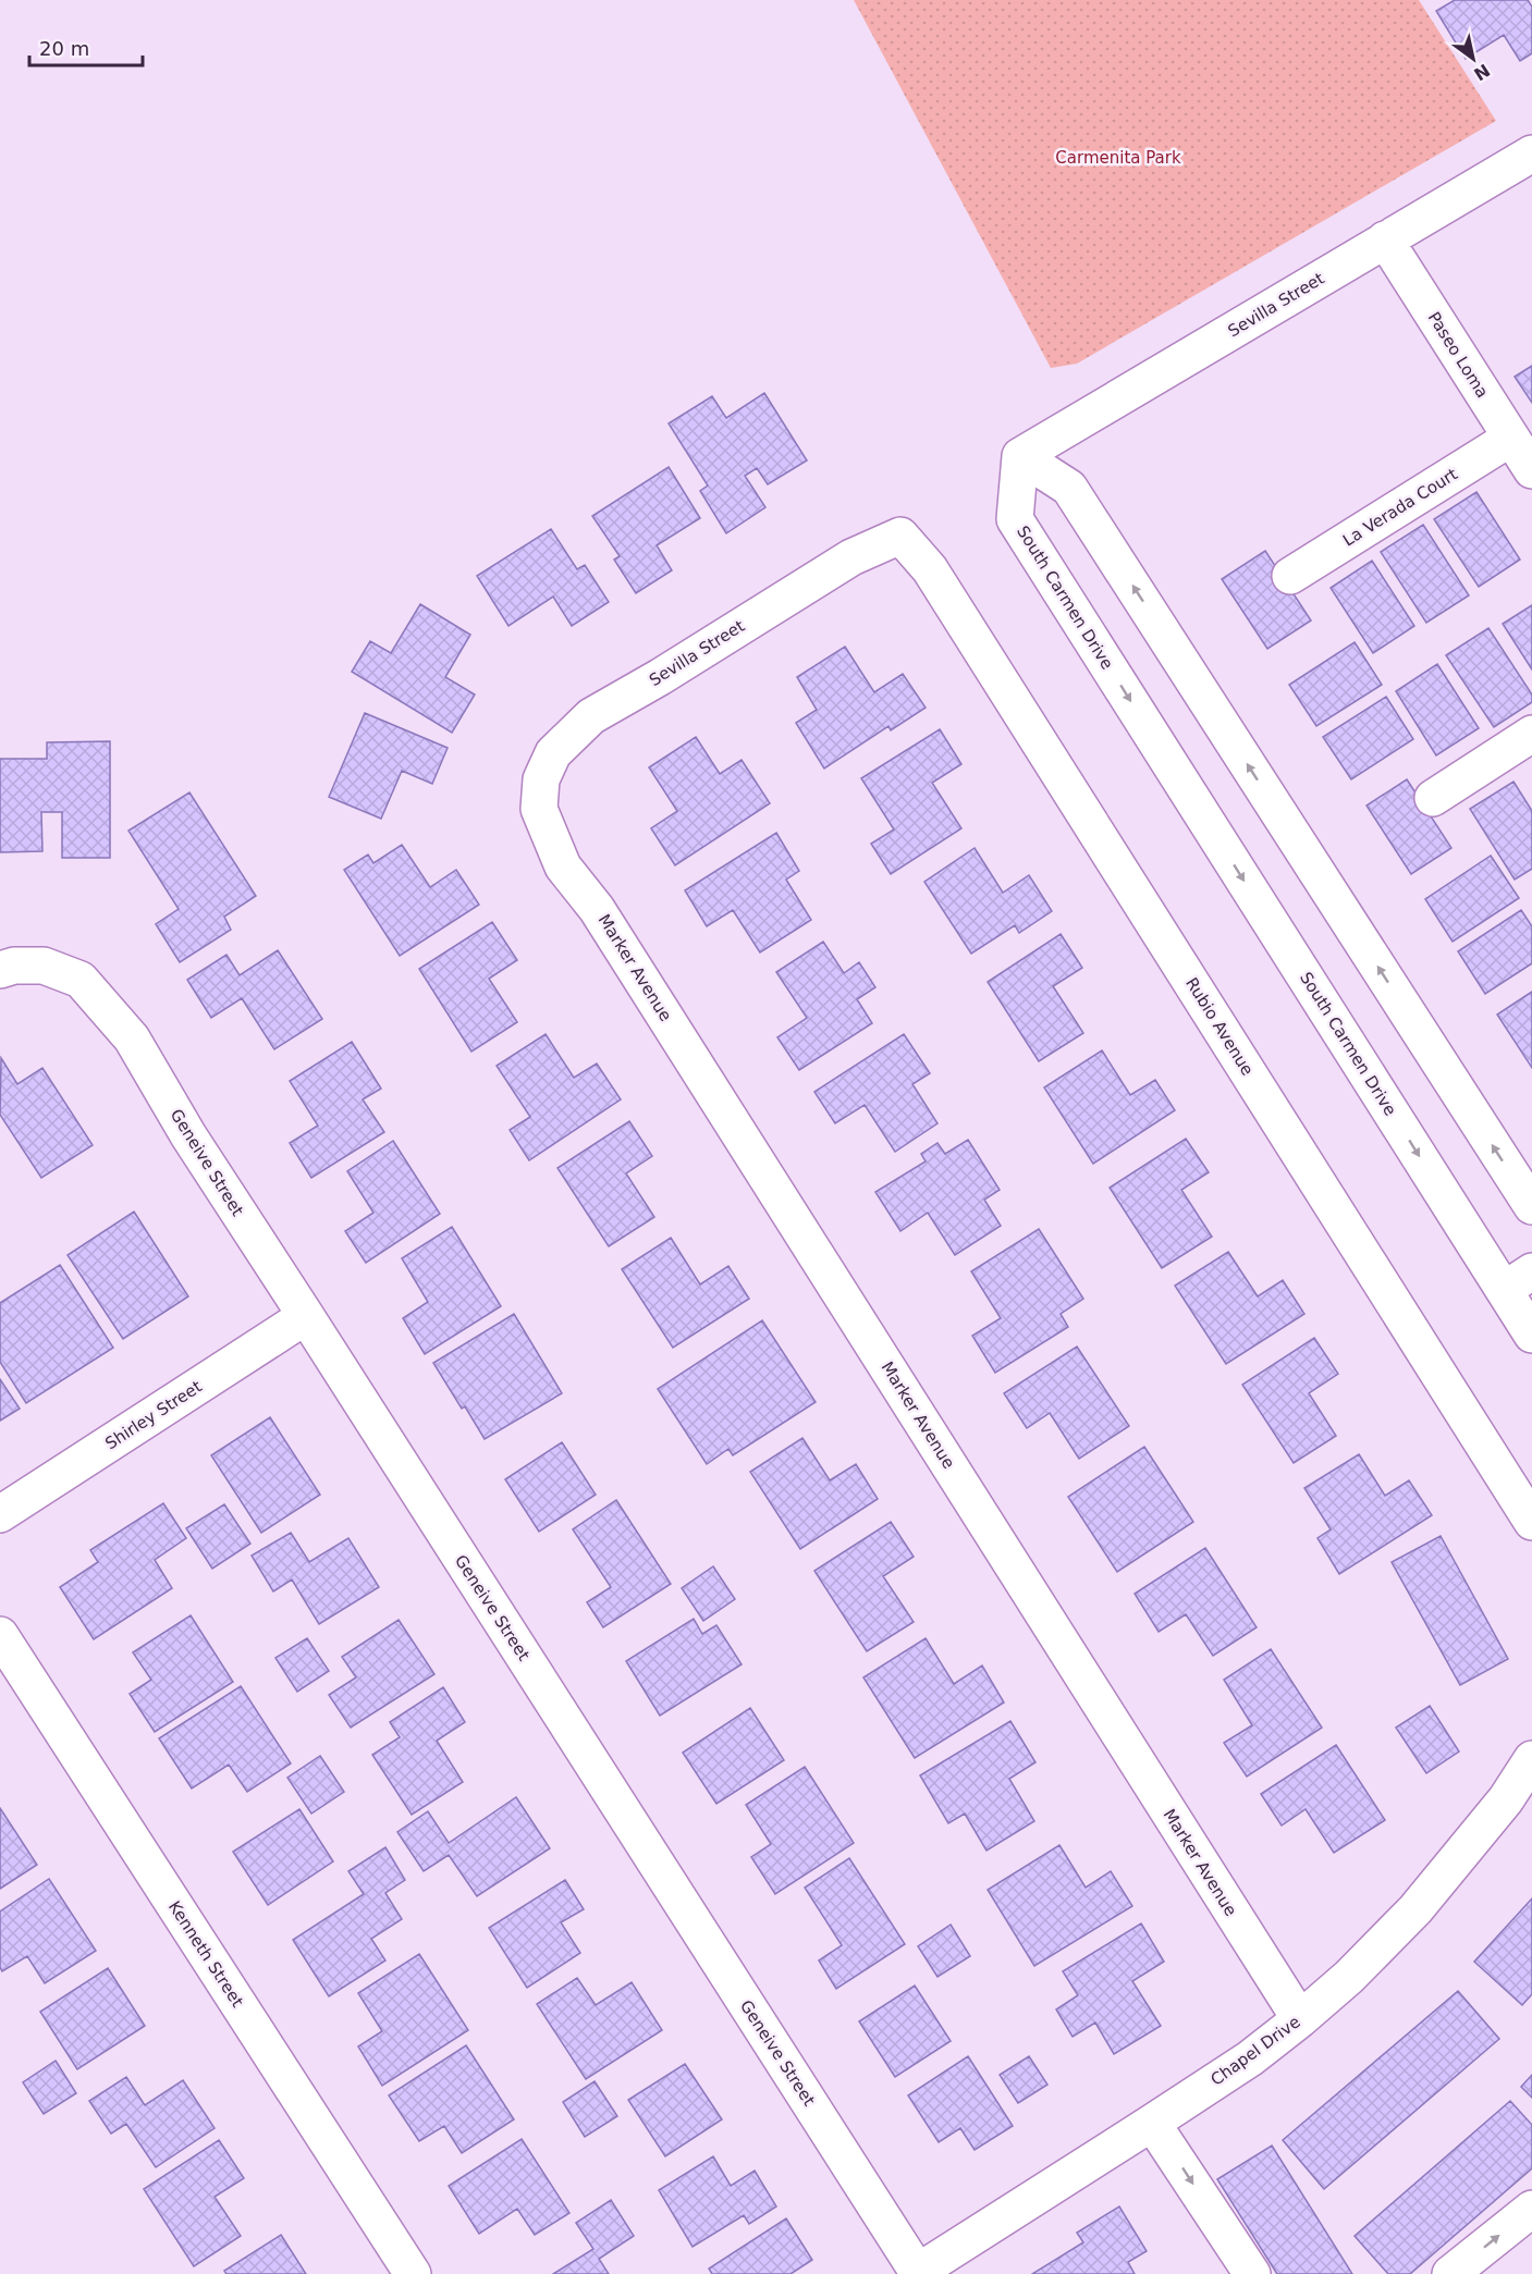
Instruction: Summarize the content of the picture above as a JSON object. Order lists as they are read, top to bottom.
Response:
{
  "streets": {
    "street": [
      "Sevilla Street",
      "Paseo Loma",
      "La Verada Court",
      "South Carmen Drive",
      "Marker Avenue",
      "Rubio Avenue",
      "Geneive Street",
      "Shirley Street",
      "Kenneth Street",
      "Chapel Drive"
    ]
  },
  "crossings": [
    ["Sevilla Street", "Paseo Loma"],
    ["Sevilla Street", "South Carmen Drive"],
    ["Sevilla Street", "Marker Avenue"],
    ["Sevilla Street", "Rubio Avenue"],
    ["Paseo Loma", "La Verada Court"],
    ["Marker Avenue", "Chapel Drive"],
    ["Geneive Street", "Shirley Street"],
    ["Geneive Street", "Chapel Drive"]
  ],
  "parks": ["Carmenita Park"],
  "scale_bar": "20 m",
  "north": "bottom right"
}
